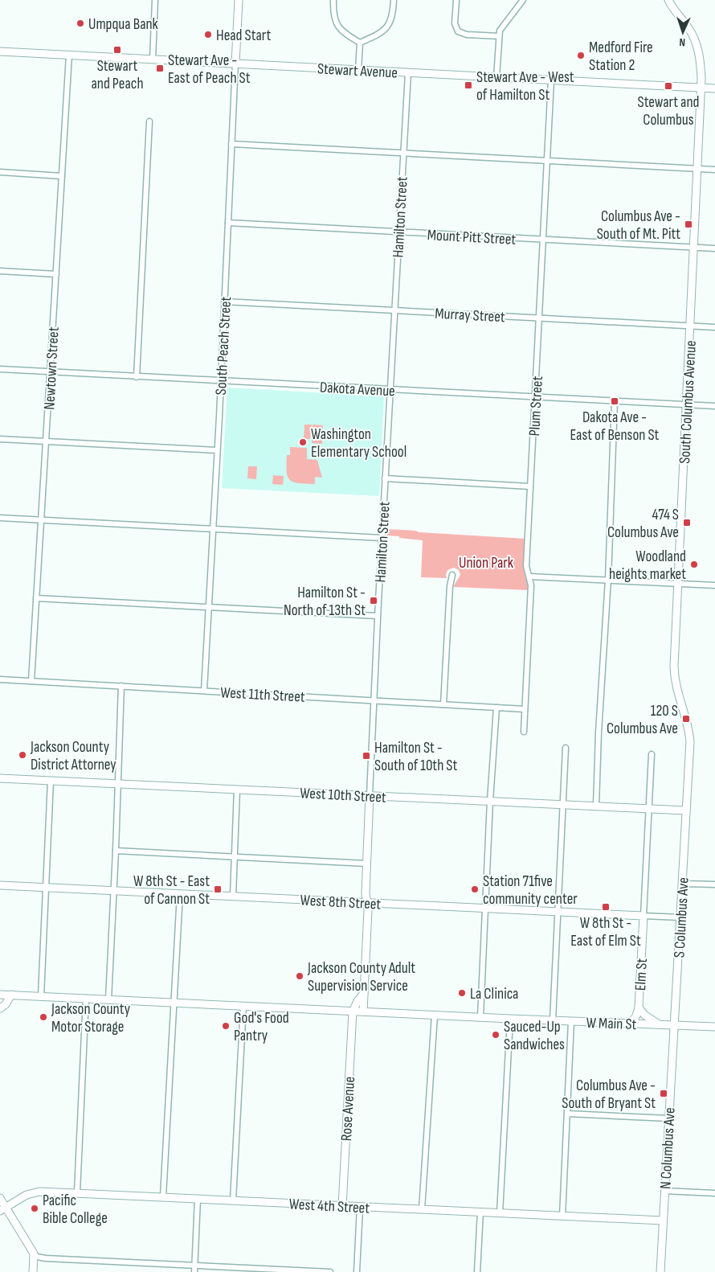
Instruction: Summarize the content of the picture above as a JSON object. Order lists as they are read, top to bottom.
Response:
{
  "streets": {
    "main road": [
      "Stewart Avenue",
      "Hamilton Street",
      "South Peach Street",
      "South Columbus Avenue",
      "West 10th Street",
      "West 8th Street",
      "S Columbus Ave",
      "Elm St",
      "W Main St",
      "Rose Avenue",
      "N Columbus Ave",
      "West 4th Street"
    ],
    "street": [
      "Mount Pitt Street",
      "Murray Street",
      "Newtown Street",
      "Dakota Avenue",
      "Plum Street",
      "West 11th Street"
    ]
  },
  "crossings": [
    ["Stewart Avenue", "Hamilton Street"],
    ["Stewart Avenue", "South Peach Street"],
    ["Stewart Avenue", "Newtown Street"],
    ["Stewart Avenue", "South Columbus Avenue"],
    ["Stewart Avenue", "Plum Street"],
    ["Hamilton Street", "Mount Pitt Street"],
    ["Hamilton Street", "Murray Street"],
    ["Hamilton Street", "Dakota Avenue"],
    ["Hamilton Street", "West 11th Street"],
    ["Hamilton Street", "West 10th Street"],
    ["Hamilton Street", "West 8th Street"],
    ["Hamilton Street", "W Main St"],
    ["Mount Pitt Street", "South Peach Street"],
    ["Mount Pitt Street", "South Columbus Avenue"],
    ["Mount Pitt Street", "Plum Street"],
    ["Murray Street", "South Peach Street"],
    ["Murray Street", "South Columbus Avenue"],
    ["Murray Street", "Plum Street"],
    ["South Peach Street", "Dakota Avenue"],
    ["South Peach Street", "West 11th Street"],
    ["Newtown Street", "Dakota Avenue"],
    ["Newtown Street", "West 11th Street"],
    ["Dakota Avenue", "South Columbus Avenue"],
    ["Dakota Avenue", "Plum Street"],
    ["South Columbus Avenue", "West 10th Street"],
    ["South Columbus Avenue", "S Columbus Ave"],
    ["Plum Street", "West 11th Street"],
    ["West 10th Street", "S Columbus Ave"],
    ["West 8th Street", "S Columbus Ave"],
    ["West 8th Street", "Elm St"],
    ["S Columbus Ave", "W Main St"],
    ["S Columbus Ave", "N Columbus Ave"],
    ["Elm St", "W Main St"],
    ["W Main St", "Rose Avenue"],
    ["W Main St", "N Columbus Ave"],
    ["Rose Avenue", "West 4th Street"],
    ["N Columbus Ave", "West 4th Street"]
  ],
  "parks": ["Union Park"],
  "places": {
    "other": [
      "Umpqua Bank",
      "Head Start",
      "Medford Fire Station 2",
      "Washington Elementary School",
      "Woodland heights market",
      "Jackson County District Attorney",
      "Station 71five community center",
      "Jackson County Adult Supervision Service",
      "La Clinica",
      "Jackson County Motor Storage",
      "God's Food Pantry",
      "Sauced-Up Sandwiches",
      "Pacific Bible College"
    ],
    "transit": [
      "Stewart and Peach",
      "Stewart Ave - East of Peach St",
      "Stewart Ave - West of Hamilton St",
      "Stewart and Columbus",
      "Columbus Ave - South of Mt. Pitt",
      "Dakota Ave - East of Benson St",
      "474 S Columbus Ave",
      "Hamilton St - North of 13th St",
      "120 S Columbus Ave",
      "Hamilton St - South of 10th St",
      "W 8th St - East of Cannon St",
      "W 8th St - East of Elm St",
      "Columbus Ave - South of Bryant St"
    ]
  },
  "north": "bottom"
}
